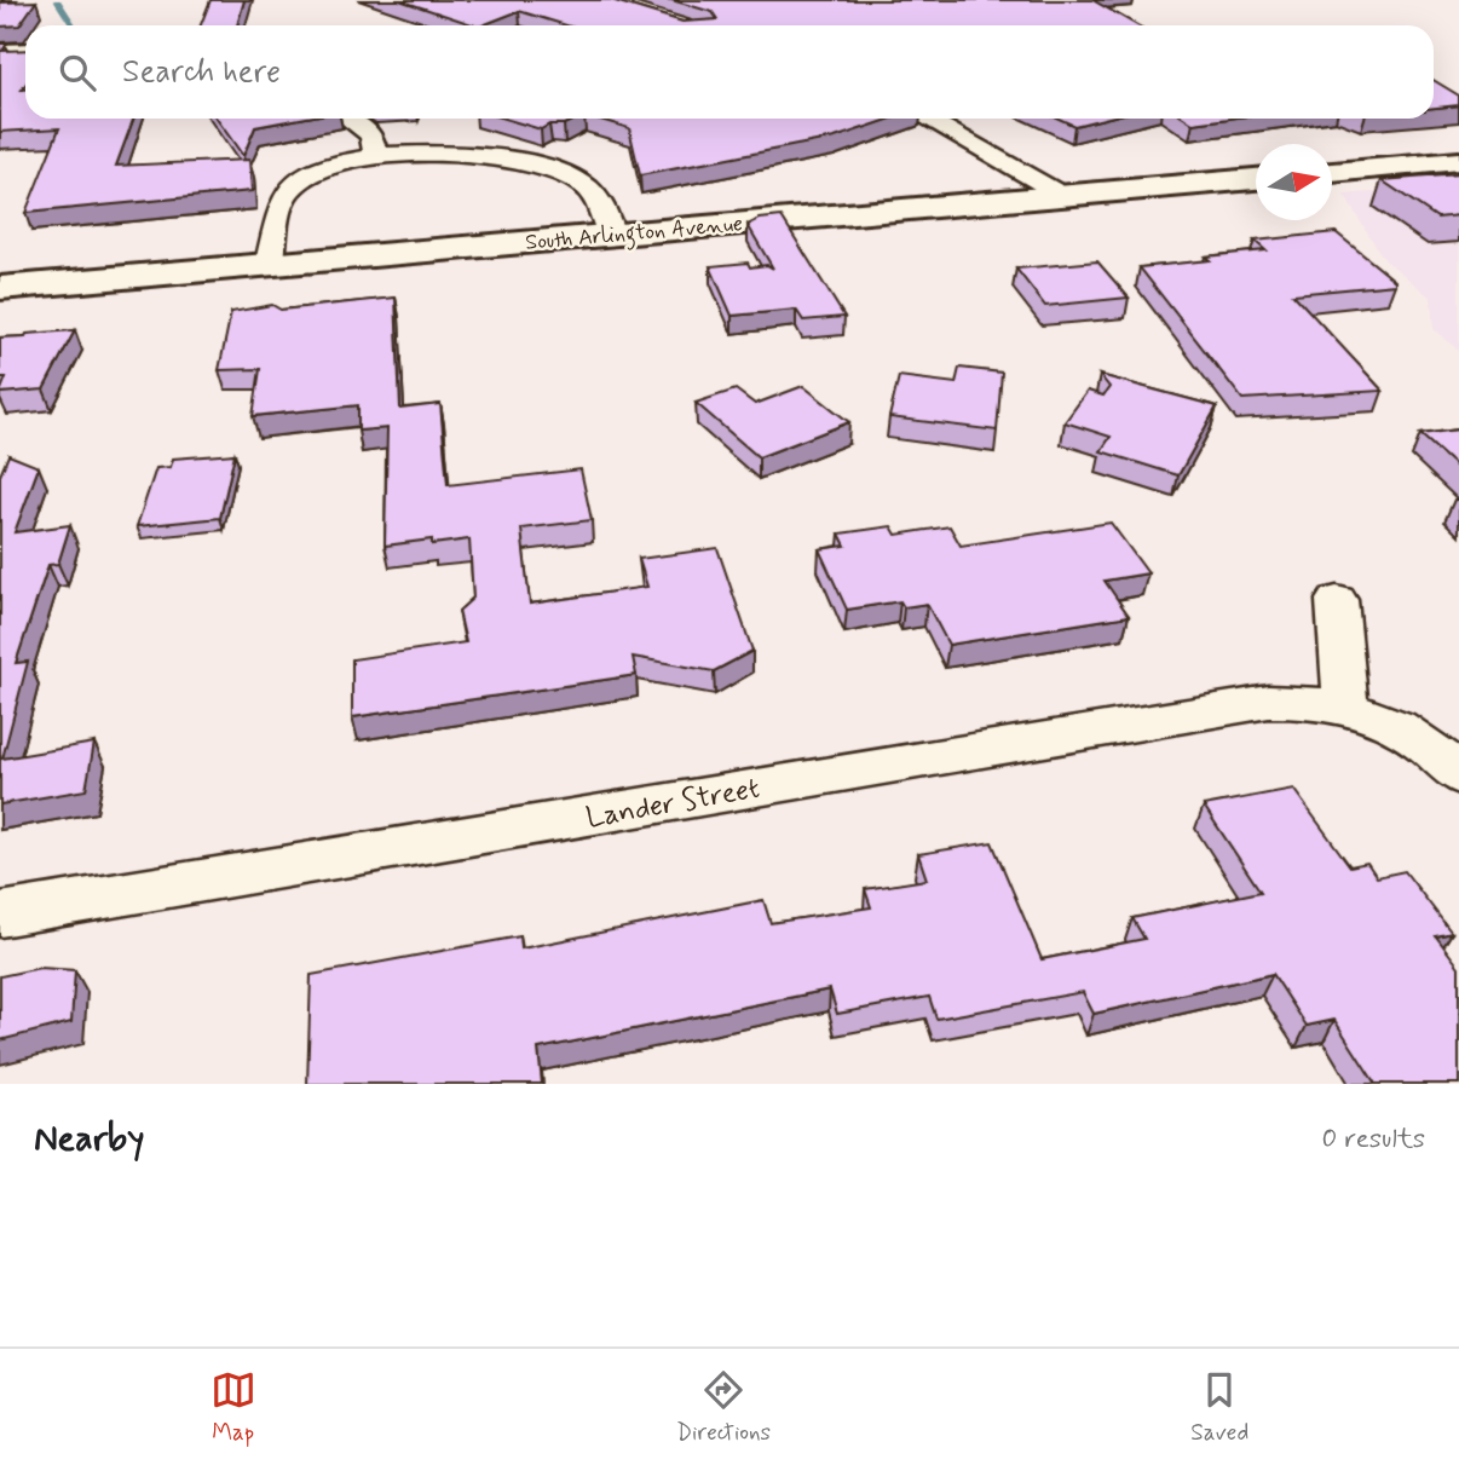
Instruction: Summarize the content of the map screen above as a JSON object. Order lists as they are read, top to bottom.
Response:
{
  "streets": {
    "street": ["South Arlington Avenue", "Lander Street"]
  },
  "north": "right",
  "page": {
    "search": "Search here",
    "heading": ["Nearby", "0 results"],
    "nav": ["Map", "Directions", "Saved"]
  }
}
